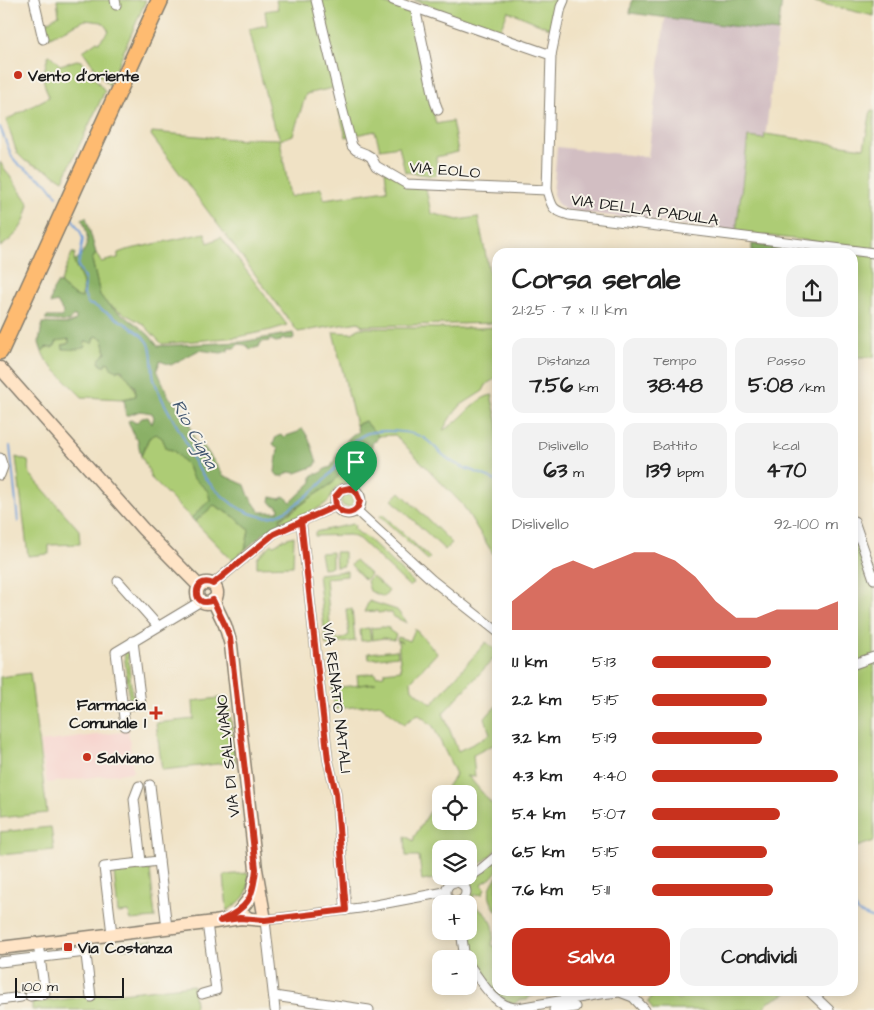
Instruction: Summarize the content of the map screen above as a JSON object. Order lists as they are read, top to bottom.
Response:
{
  "streets": {
    "street": [
      "VIA EOLO",
      "VIA DELLA PADULA",
      "VIA RENATO NATALI",
      "VIA DI SALVIANO"
    ]
  },
  "crossings": [
    ["VIA EOLO", "VIA DELLA PADULA"]
  ],
  "water": ["Rio Cigna"],
  "places": {
    "other": ["Vento d’oriente", "Salviano"],
    "health": ["Farmacia Comunale 1"],
    "transit": ["Via Costanza"]
  },
  "scale_bar": "100 m",
  "page": {
    "heading": ["Corsa serale", "21:25 · 7 × 1.1 km"],
    "stats": [
      ["Distanza", "7.56 km"],
      ["Tempo", "38:48"],
      ["Passo", "5:08 /km"],
      ["Dislivello", "63 m"],
      ["Battito", "139 bpm"],
      ["kcal", "470"]
    ],
    "chart": ["Dislivello", "92–100 m"],
    "list": [
      {
        "name": "1.1 km",
        "note": "5:13"
      },
      {
        "name": "2.2 km",
        "note": "5:15"
      },
      {
        "name": "3.2 km",
        "note": "5:19"
      },
      {
        "name": "4.3 km",
        "note": "4:40"
      },
      {
        "name": "5.4 km",
        "note": "5:07"
      },
      {
        "name": "6.5 km",
        "note": "5:15"
      },
      {
        "name": "7.6 km",
        "note": "5:11"
      }
    ],
    "map_buttons": ["+", "−"],
    "buttons": ["Salva", "Condividi"],
    "scale": "100 m"
  }
}
